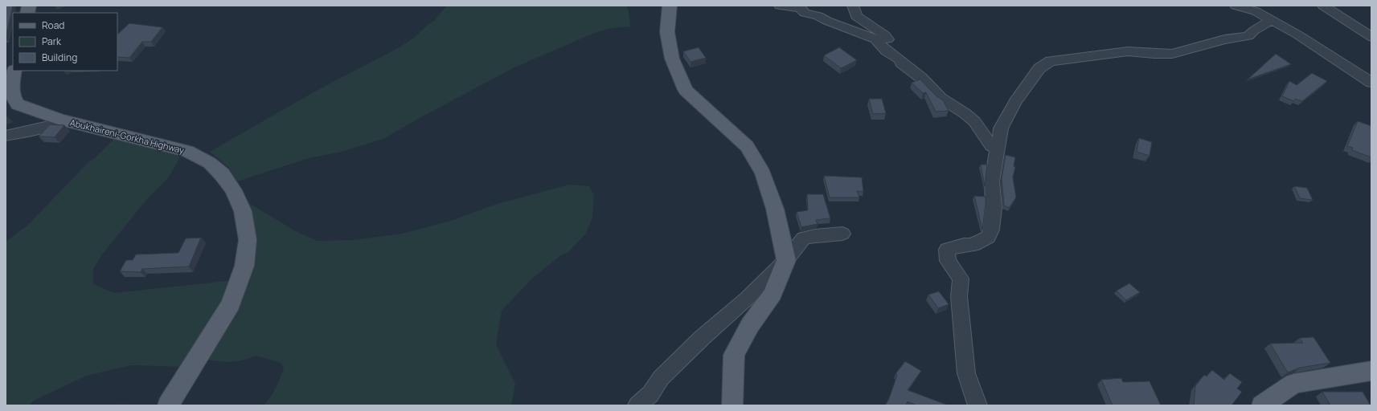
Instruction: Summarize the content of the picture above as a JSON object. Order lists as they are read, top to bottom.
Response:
{
  "streets": {
    "main road": ["Abukhaireni-Gorkha Highway"]
  },
  "legend": ["Road", "Park", "Building"]
}
